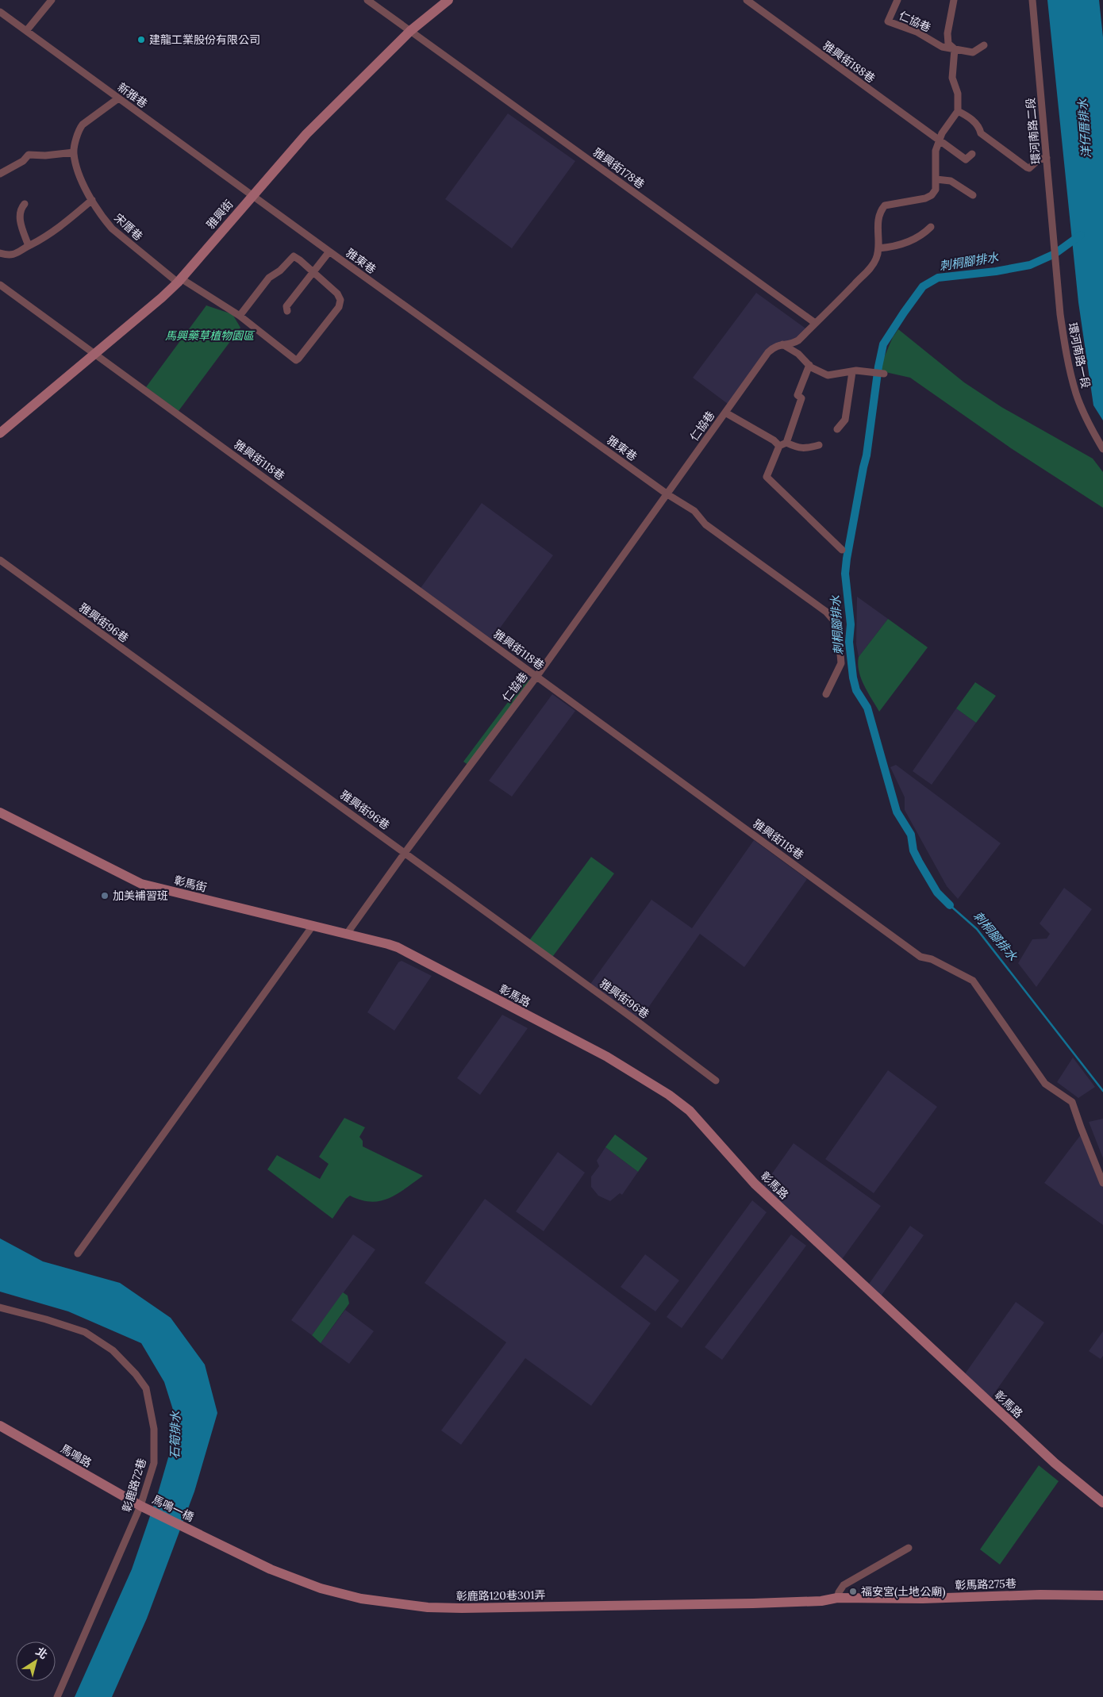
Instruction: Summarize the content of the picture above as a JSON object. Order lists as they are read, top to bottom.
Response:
{
  "streets": {
    "street": [
      "仁協巷",
      "雅興街188巷",
      "新雅巷",
      "環河南路二段",
      "雅興街178巷",
      "雅興街",
      "宋厝巷",
      "雅東巷",
      "環河南路一段",
      "雅興街118巷",
      "雅興街96巷",
      "彰馬街",
      "彰馬路",
      "馬鳴路",
      "彰鹿路72巷",
      "馬鳴一橋",
      "彰馬路275巷",
      "彰鹿路120巷301弄"
    ]
  },
  "crossings": [
    ["仁協巷", "雅興街188巷"],
    ["仁協巷", "雅興街178巷"],
    ["仁協巷", "雅東巷"],
    ["仁協巷", "雅興街118巷"],
    ["仁協巷", "雅興街96巷"],
    ["仁協巷", "彰馬街"],
    ["新雅巷", "雅興街"],
    ["新雅巷", "宋厝巷"],
    ["新雅巷", "雅東巷"],
    ["環河南路二段", "環河南路一段"],
    ["雅興街178巷", "雅興街"],
    ["雅興街", "宋厝巷"],
    ["雅興街", "雅東巷"],
    ["雅興街", "雅興街118巷"],
    ["彰馬街", "彰馬路"],
    ["馬鳴路", "彰鹿路72巷"],
    ["馬鳴路", "馬鳴一橋"],
    ["彰鹿路72巷", "馬鳴一橋"],
    ["馬鳴一橋", "彰鹿路120巷301弄"],
    ["彰馬路275巷", "彰鹿路120巷301弄"]
  ],
  "water": ["洋仔厝排水", "刺桐腳排水", "石筍排水"],
  "parks": ["馬興藥草植物園區"],
  "places": ["建龍工業股份有限公司", "加美補習班", "福安宮(土地公廟)"],
  "north": "top right"
}
